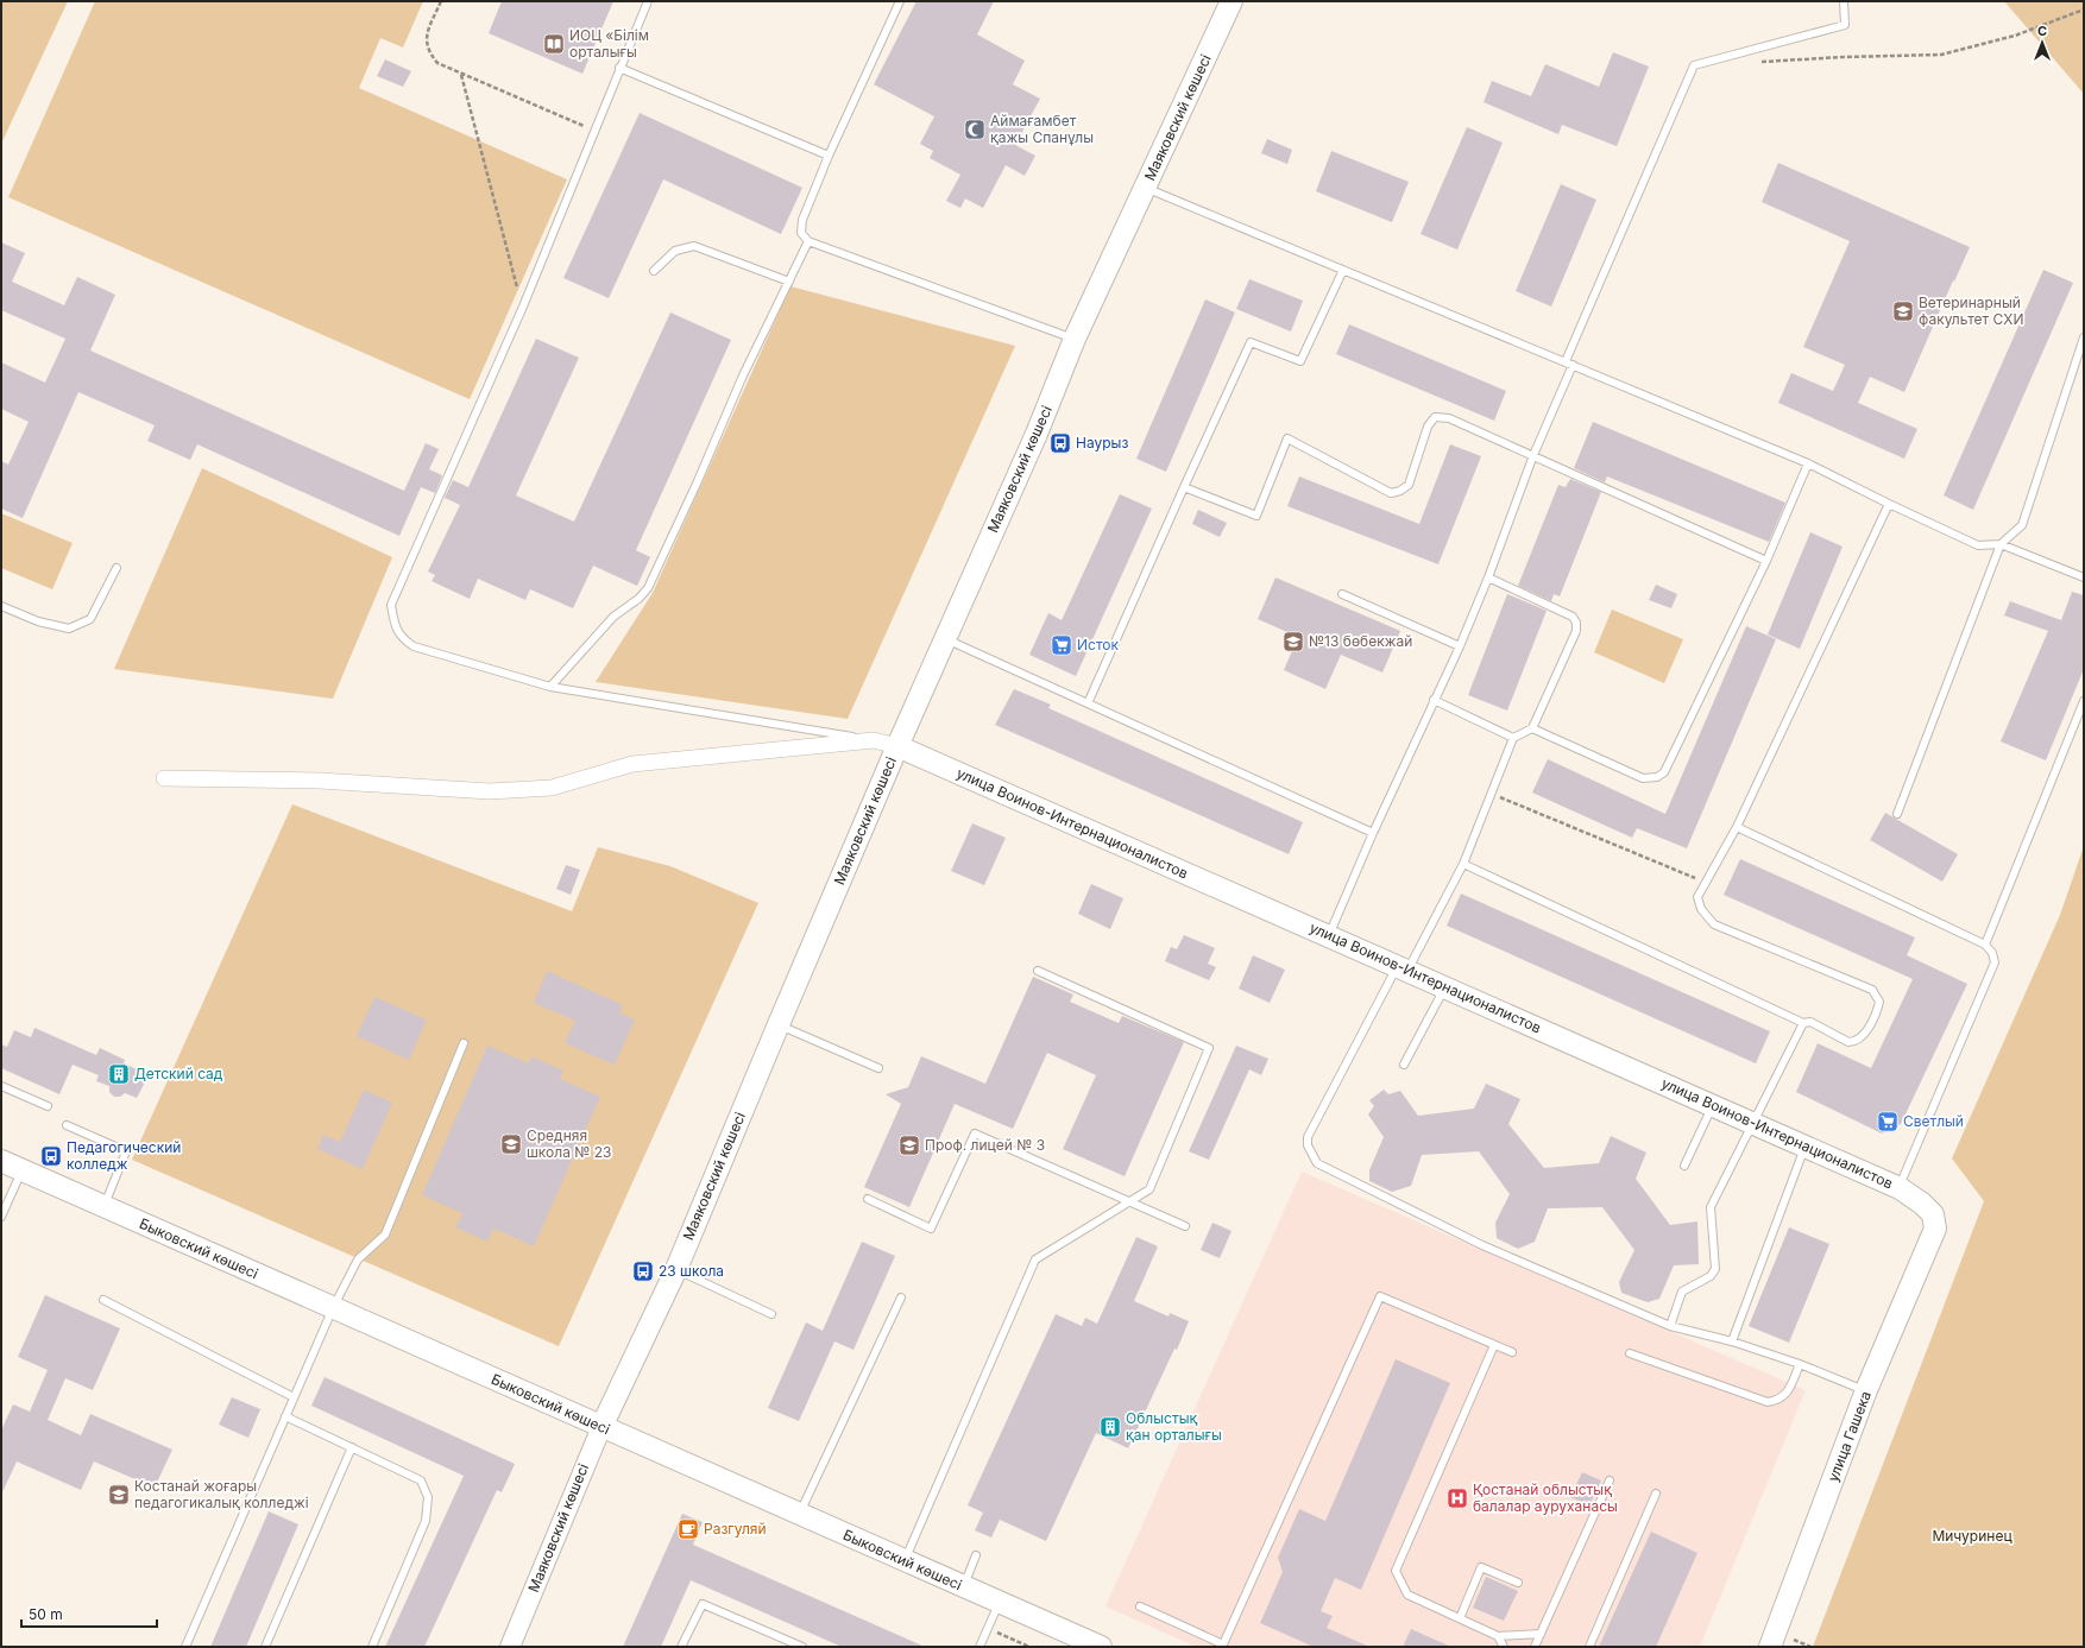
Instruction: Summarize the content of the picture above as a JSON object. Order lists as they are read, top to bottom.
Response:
{
  "streets": {
    "main road": [
      "Маяковский көшесі",
      "улица Воинов-Интернационалистов",
      "Быковский көшесі",
      "улица Гашека"
    ]
  },
  "crossings": [
    ["Маяковский көшесі", "улица Воинов-Интернационалистов"],
    ["Маяковский көшесі", "Быковский көшесі"],
    ["улица Воинов-Интернационалистов", "улица Гашека"]
  ],
  "parks": ["Мичуринец"],
  "places": {
    "library": ["ИОЦ «Білім орталығы"],
    "mosque": ["Аймағамбет қажы Спанұлы"],
    "school or university": [
      "Ветеринарный факультет СХИ",
      "№13 бөбекжай",
      "Средняя школа № 23",
      "Проф. лицей № 3",
      "Костанай жоғары педагогикалық колледжі"
    ],
    "bus stop": ["Наурыз", "Педагогический колледж", "23 школа"],
    "supermarket": ["Исток", "Светлый"],
    "building": ["Детский сад", "Облыстық қан орталығы"],
    "hospital": ["Қостанай облыстық балалар ауруханасы"],
    "cafe": ["Разгуляй"]
  },
  "scale_bar": "50 m",
  "north": "top"
}
